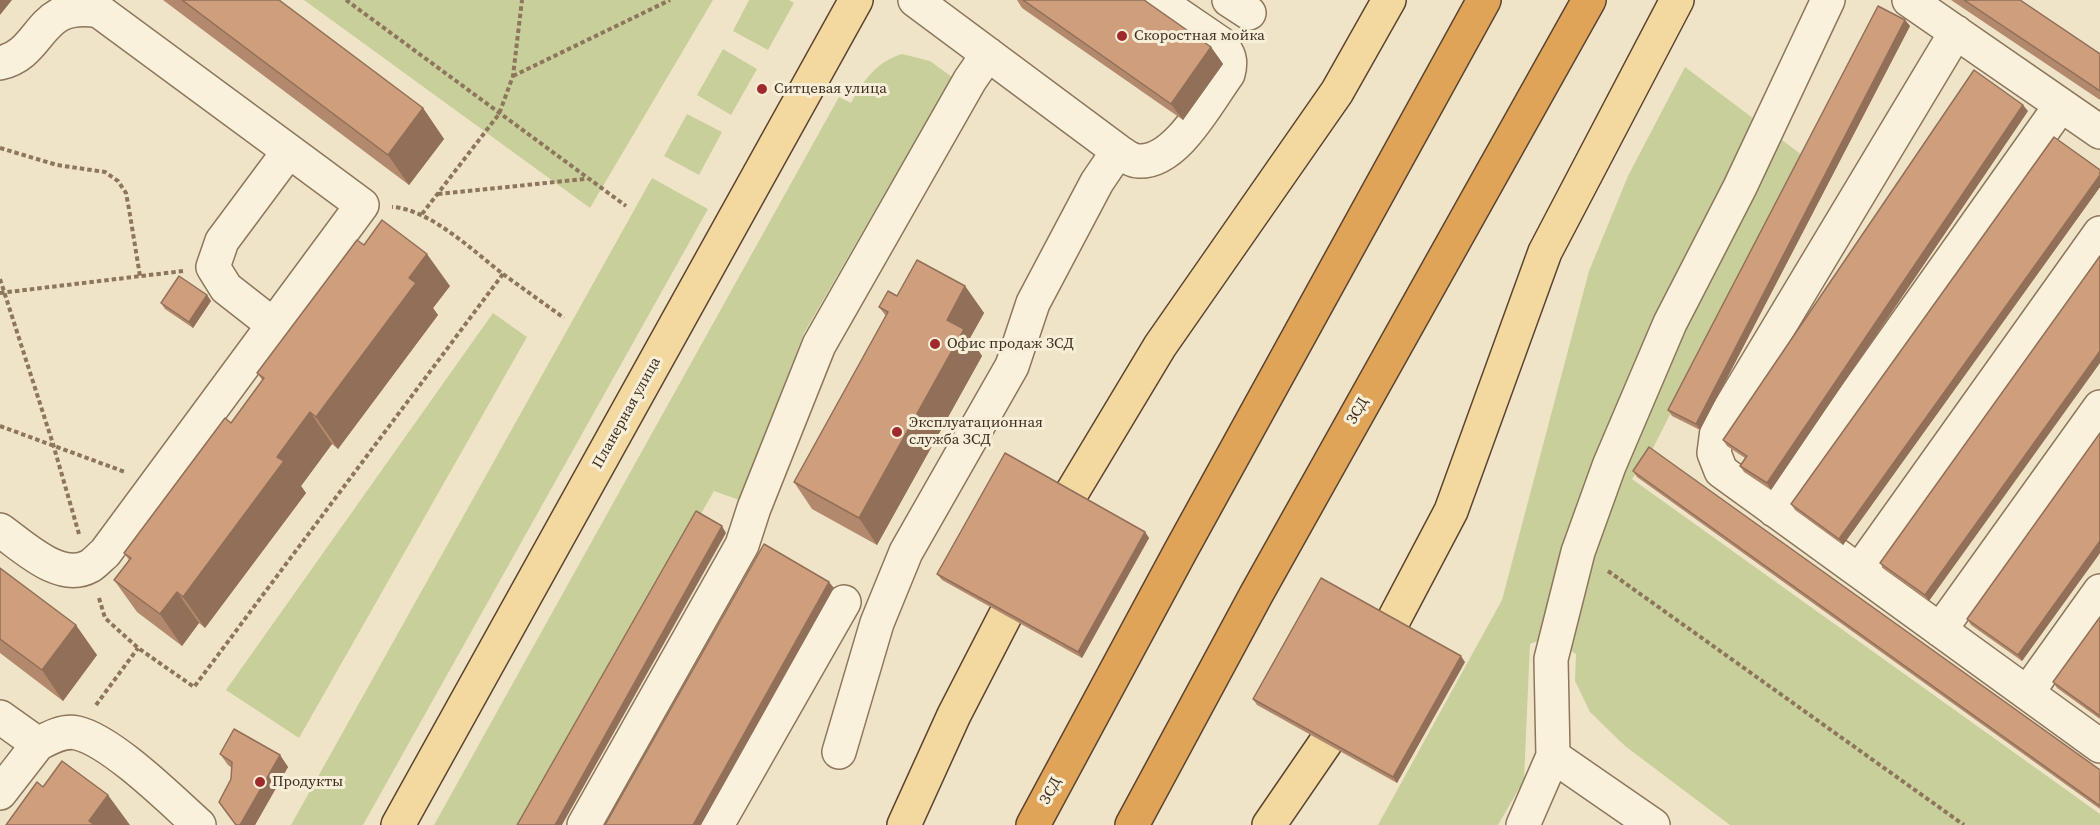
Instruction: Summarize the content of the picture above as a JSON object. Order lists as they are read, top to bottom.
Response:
{
  "streets": {
    "highway": ["ЗСД"],
    "main road": ["Планерная улица"]
  },
  "places": [
    "Скоростная мойка",
    "Ситцевая улица",
    "Офис продаж ЗСД",
    "Эксплуатационная служба ЗСД",
    "Продукты"
  ]
}
